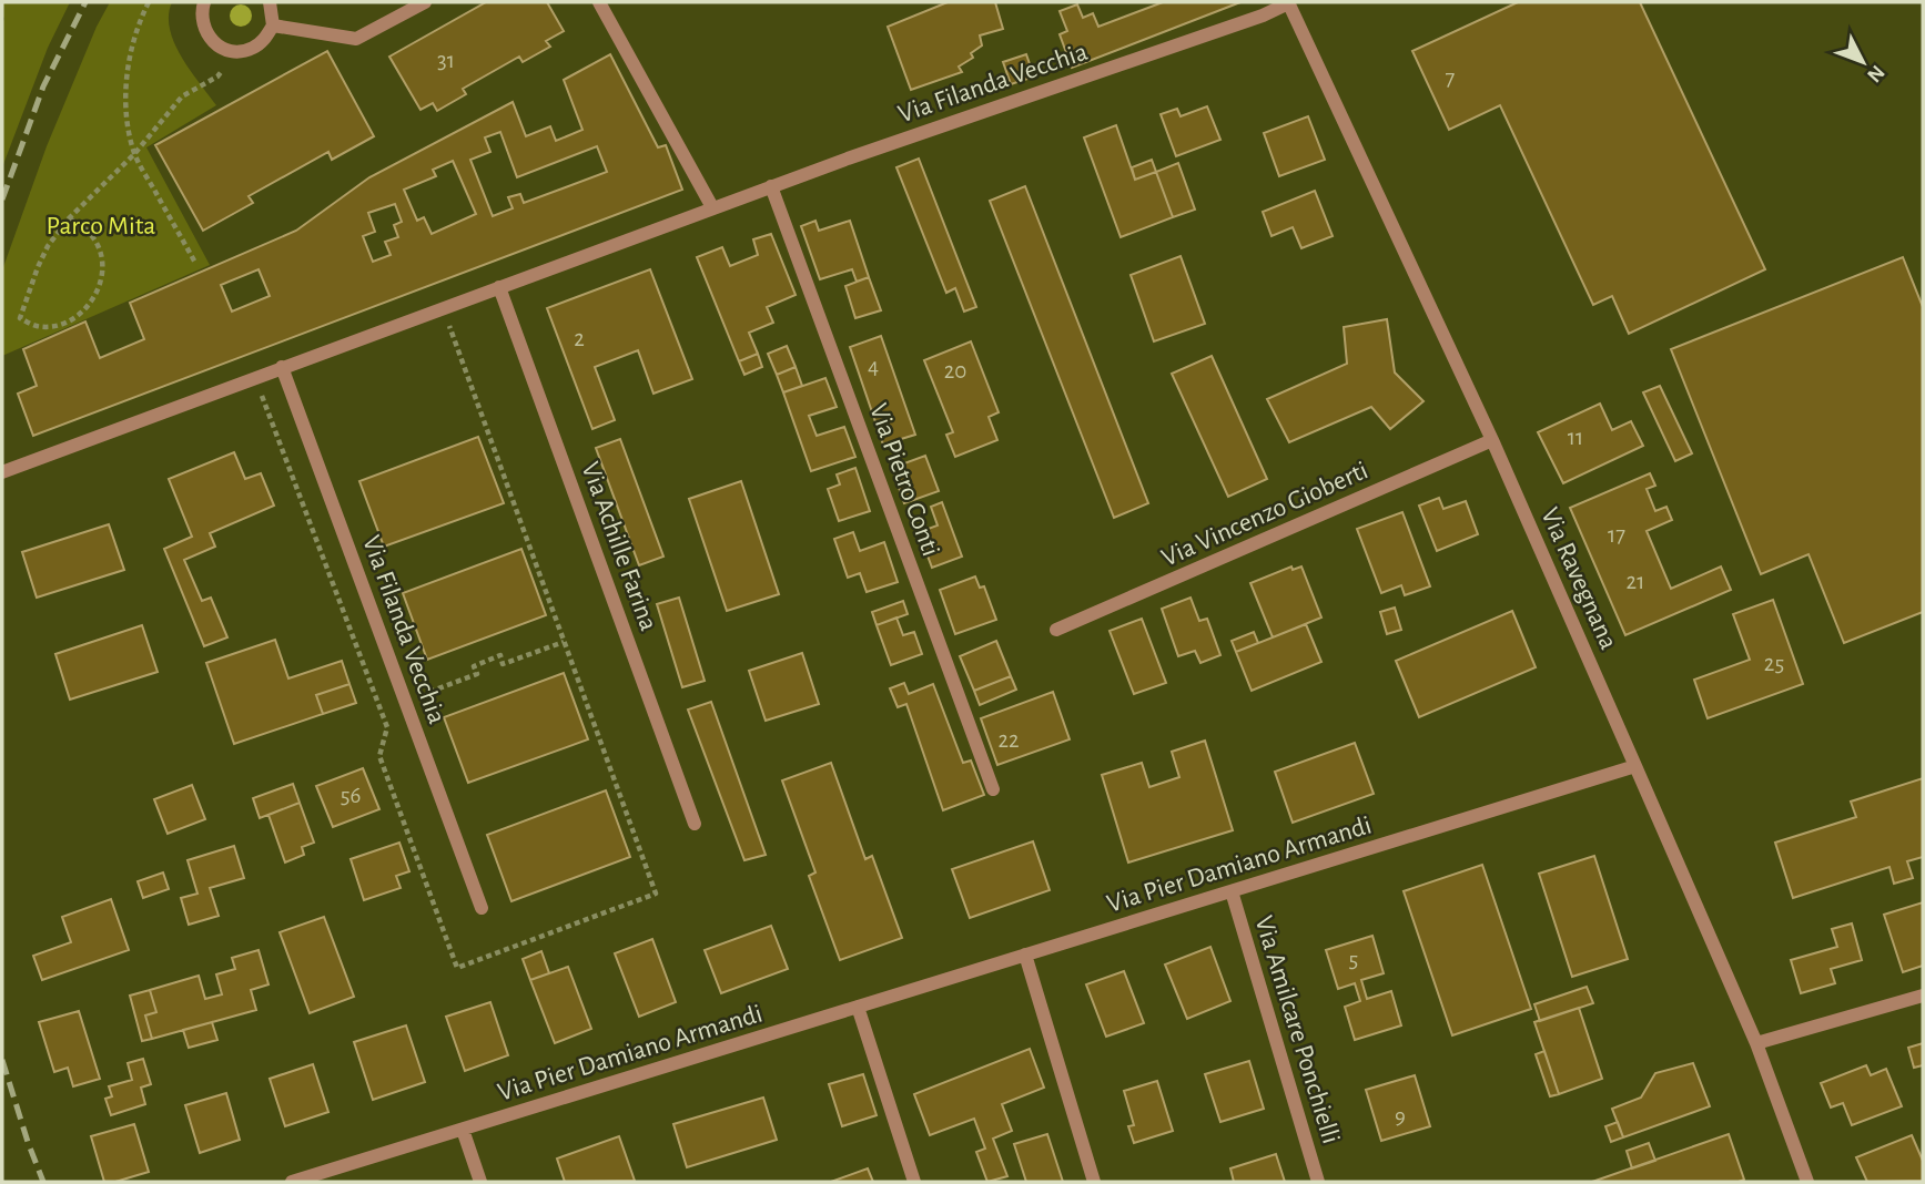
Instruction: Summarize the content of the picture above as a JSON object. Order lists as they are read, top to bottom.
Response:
{
  "streets": {
    "street": [
      "Via Filanda Vecchia",
      "Via Pietro Conti",
      "Via Vincenzo Gioberti",
      "Via Achille Farina",
      "Via Ravegnana",
      "Via Pier Damiano Armandi",
      "Via Amilcare Ponchielli"
    ]
  },
  "crossings": [
    ["Via Filanda Vecchia", "Via Pietro Conti"],
    ["Via Filanda Vecchia", "Via Achille Farina"],
    ["Via Filanda Vecchia", "Via Ravegnana"],
    ["Via Vincenzo Gioberti", "Via Ravegnana"],
    ["Via Ravegnana", "Via Pier Damiano Armandi"],
    ["Via Pier Damiano Armandi", "Via Amilcare Ponchielli"]
  ],
  "parks": ["Parco Mita"],
  "house_numbers": [
    "31",
    "7",
    "2",
    "4",
    "20",
    "11",
    "17",
    "21",
    "25",
    "22",
    "56",
    "5",
    "9"
  ],
  "north": "bottom right"
}
